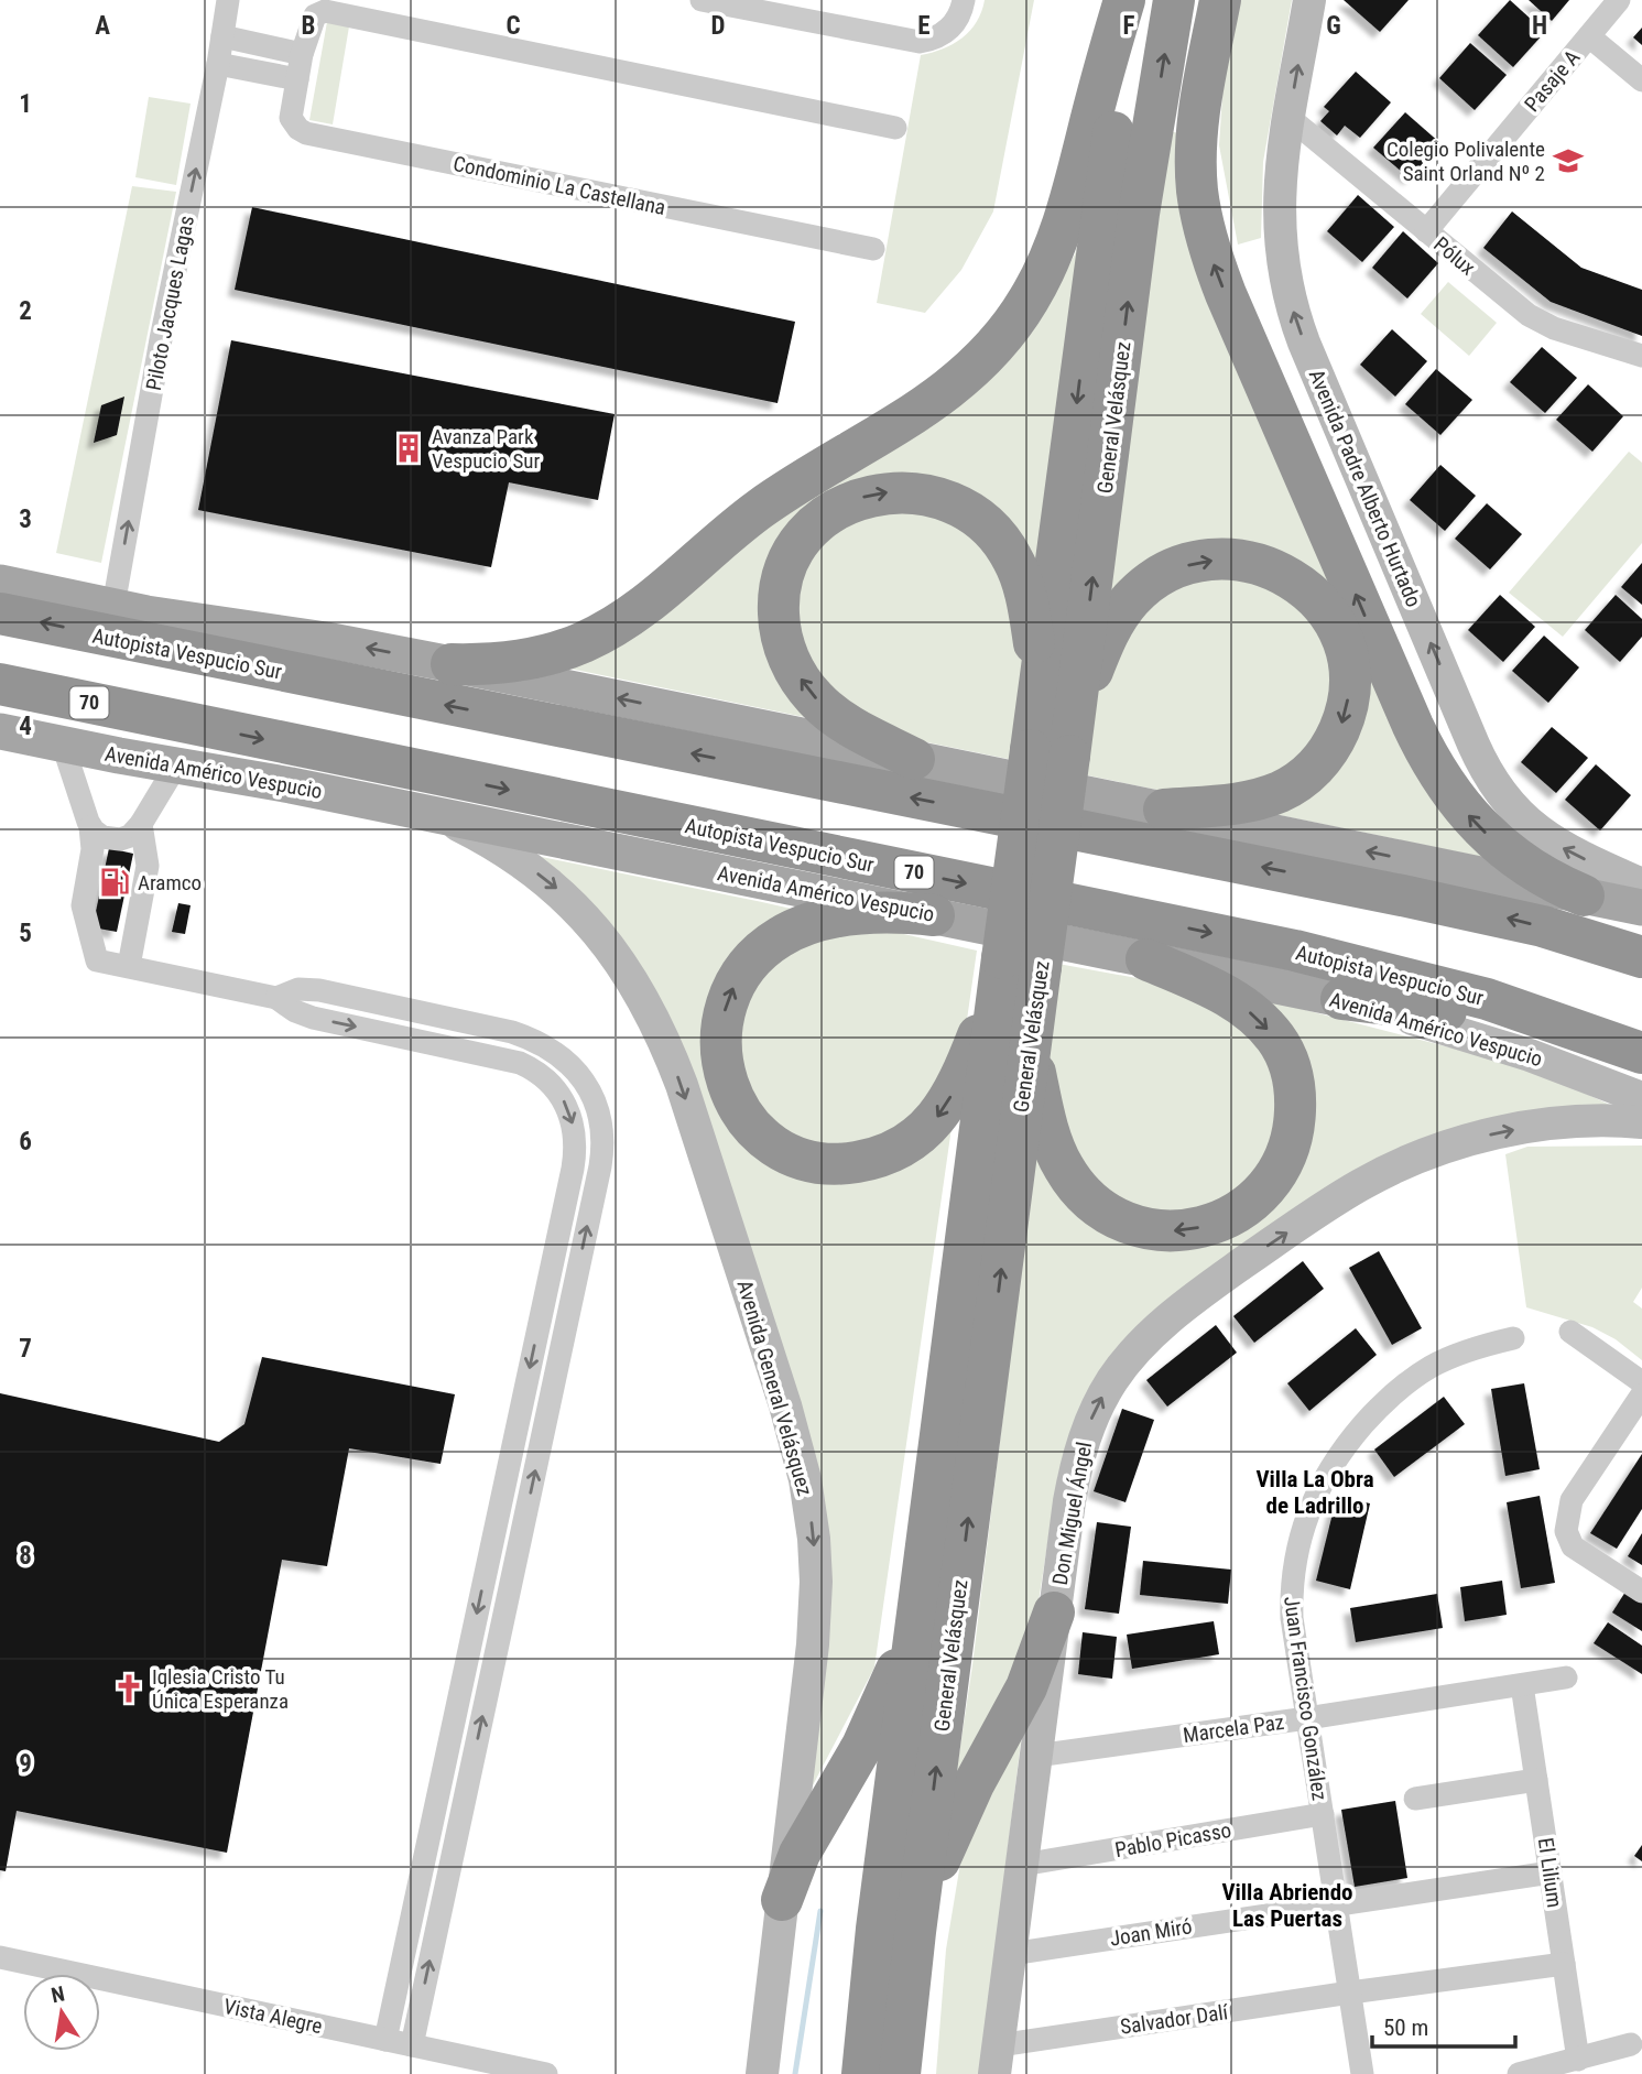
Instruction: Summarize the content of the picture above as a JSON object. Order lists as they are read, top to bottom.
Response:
{
  "streets": {
    "highway": ["General Velásquez", "Autopista Vespucio Sur", "70"],
    "main road": ["Avenida Américo Vespucio"],
    "street": [
      "Pasaje A",
      "Condominio La Castellana",
      "Pólux",
      "Piloto Jacques Lagas",
      "Avenida Padre Alberto Hurtado",
      "Avenida General Velásquez",
      "Don Miguel Ángel",
      "Juan Francisco González",
      "Marcela Paz",
      "Pablo Picasso",
      "El Lilium",
      "Joan Miró",
      "Vista Alegre",
      "Salvador Dalí"
    ]
  },
  "crossings": [
    ["Pasaje A", "Pólux"],
    ["Pólux", "Avenida Padre Alberto Hurtado"],
    ["Avenida Américo Vespucio", "Avenida General Velásquez"],
    ["Don Miguel Ángel", "Marcela Paz"],
    ["Don Miguel Ángel", "Pablo Picasso"],
    ["Don Miguel Ángel", "Joan Miró"],
    ["Don Miguel Ángel", "Salvador Dalí"],
    ["Juan Francisco González", "Marcela Paz"],
    ["Juan Francisco González", "Pablo Picasso"],
    ["Juan Francisco González", "Joan Miró"],
    ["Juan Francisco González", "Salvador Dalí"],
    ["Marcela Paz", "El Lilium"],
    ["El Lilium", "Joan Miró"],
    ["El Lilium", "Salvador Dalí"]
  ],
  "one_way": [
    "Piloto Jacques Lagas",
    "Avenida Padre Alberto Hurtado",
    "Avenida General Velásquez",
    "Don Miguel Ángel"
  ],
  "districts": ["Villa La Obra de Ladrillo", "Villa Abriendo Las Puertas"],
  "places": {
    "school or university": ["Colegio Polivalente Saint Orland Nº 2"],
    "building": ["Avanza Park Vespucio Sur"],
    "fuel station": ["Aramco"],
    "church": ["Iglesia Cristo Tu Única Esperanza"]
  },
  "scale_bar": "50 m",
  "north": "top",
  "grid": {
    "columns": [
      "A",
      "B",
      "C",
      "D",
      "E",
      "F",
      "G",
      "H"
    ],
    "rows": [
      "1",
      "2",
      "3",
      "4",
      "5",
      "6",
      "7",
      "8",
      "9"
    ]
  }
}
